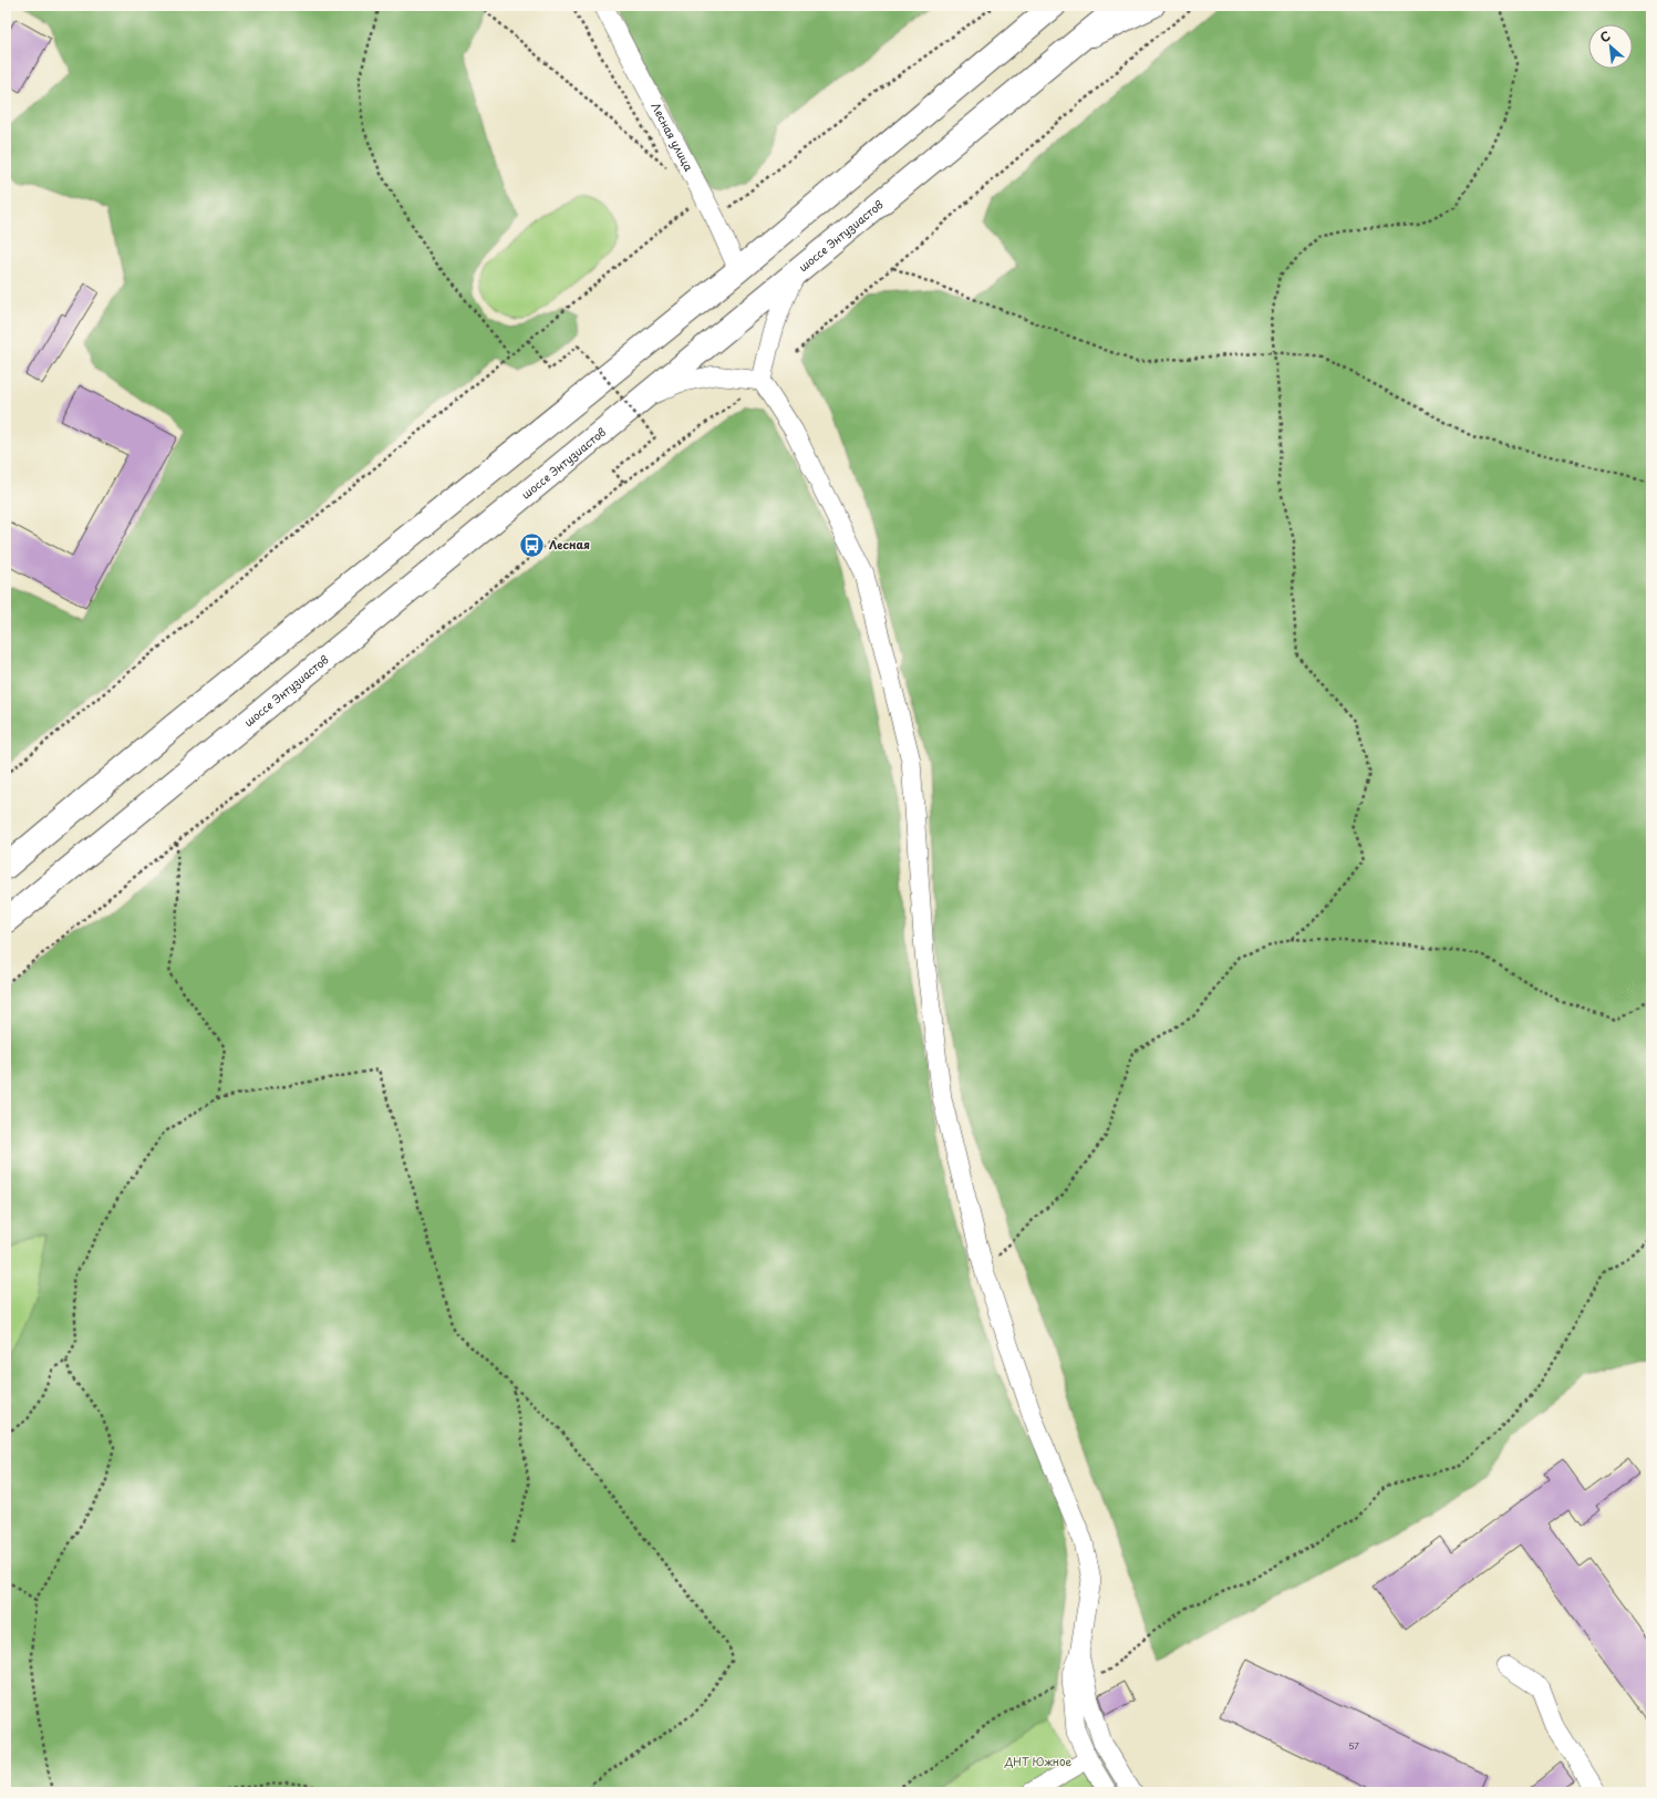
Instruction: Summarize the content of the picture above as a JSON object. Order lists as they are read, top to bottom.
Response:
{
  "streets": {
    "main road": ["шоссе Энтузиастов"],
    "street": ["Лесная улица"]
  },
  "parks": ["ДНТ Южное"],
  "places": {
    "bus stop": ["Лесная"]
  },
  "house_numbers": ["57"],
  "north": "top left"
}
